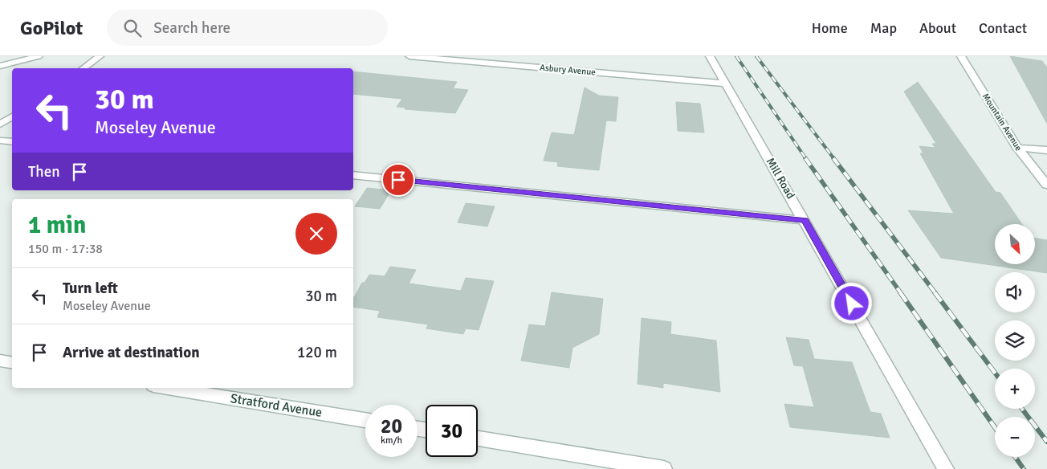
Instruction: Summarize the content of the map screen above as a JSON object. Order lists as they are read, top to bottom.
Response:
{
  "streets": {
    "street": [
      "Asbury Avenue",
      "Mountain Avenue",
      "Mill Road",
      "Stratford Avenue"
    ]
  },
  "crossings": [
    ["Asbury Avenue", "Mill Road"]
  ],
  "north": "bottom right",
  "page": {
    "header": "GoPilot",
    "search": "Search here",
    "nav": [
      "Home",
      "Map",
      "About",
      "Contact"
    ],
    "turn": ["30 m", "Moseley Avenue"],
    "then": "Then",
    "heading": ["1 min", "150 m · 17:38"],
    "map_buttons": ["+", "−"],
    "list": [
      {
        "name": "Turn left",
        "note": "Moseley Avenue",
        "value": "30 m"
      },
      {
        "name": "Arrive at destination",
        "value": "120 m"
      }
    ],
    "speed": "20 km/h",
    "limit": "30"
  }
}
